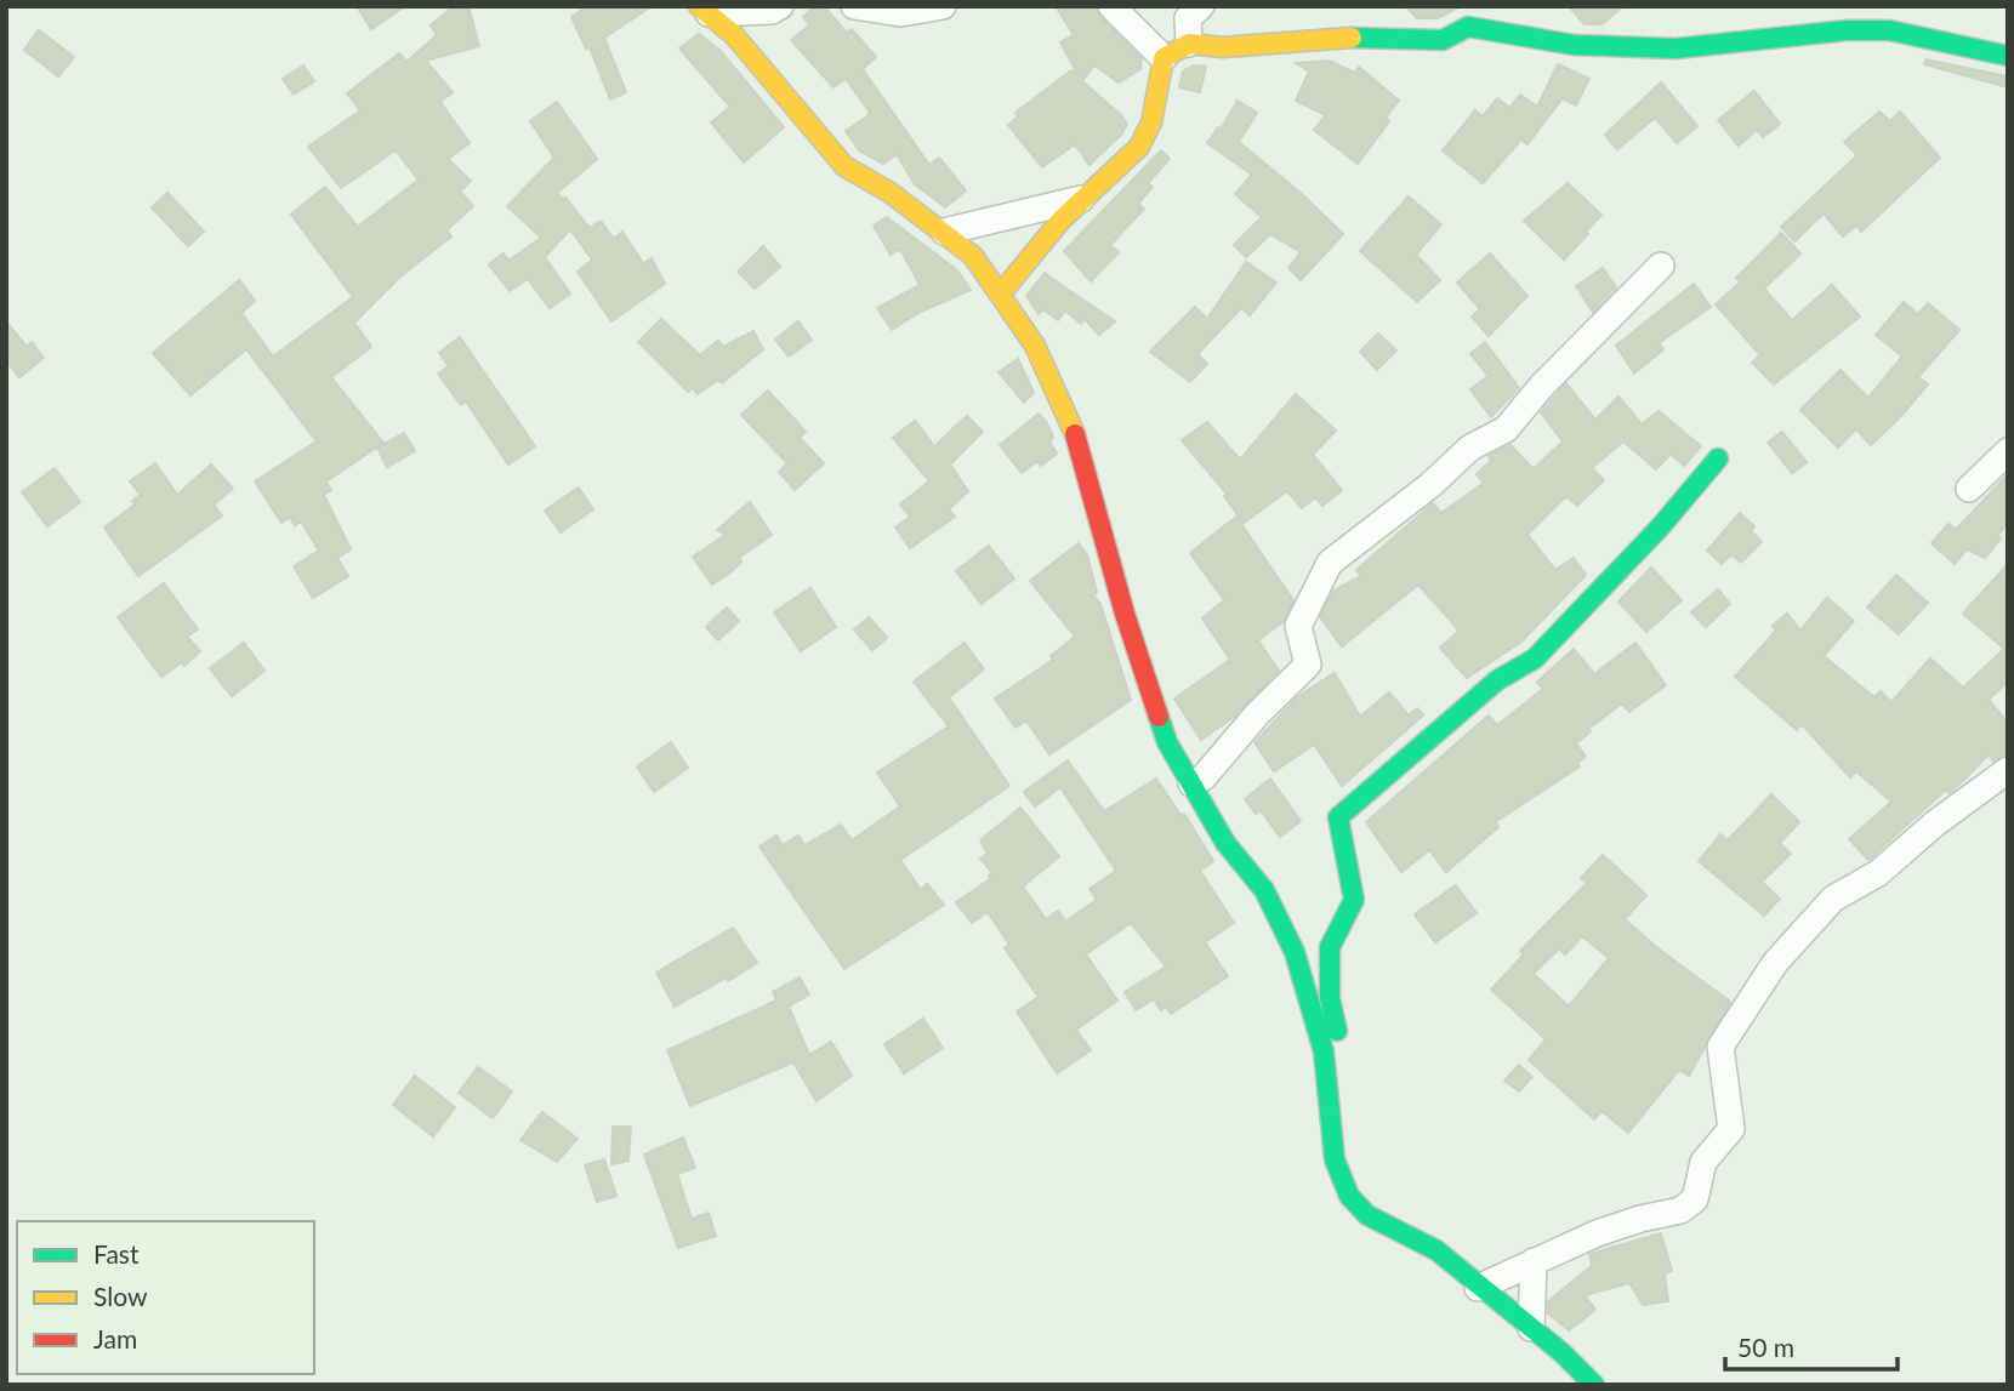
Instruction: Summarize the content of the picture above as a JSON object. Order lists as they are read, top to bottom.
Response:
{
  "legend": ["Fast", "Slow", "Jam"],
  "scale_bar": "50 m"
}
